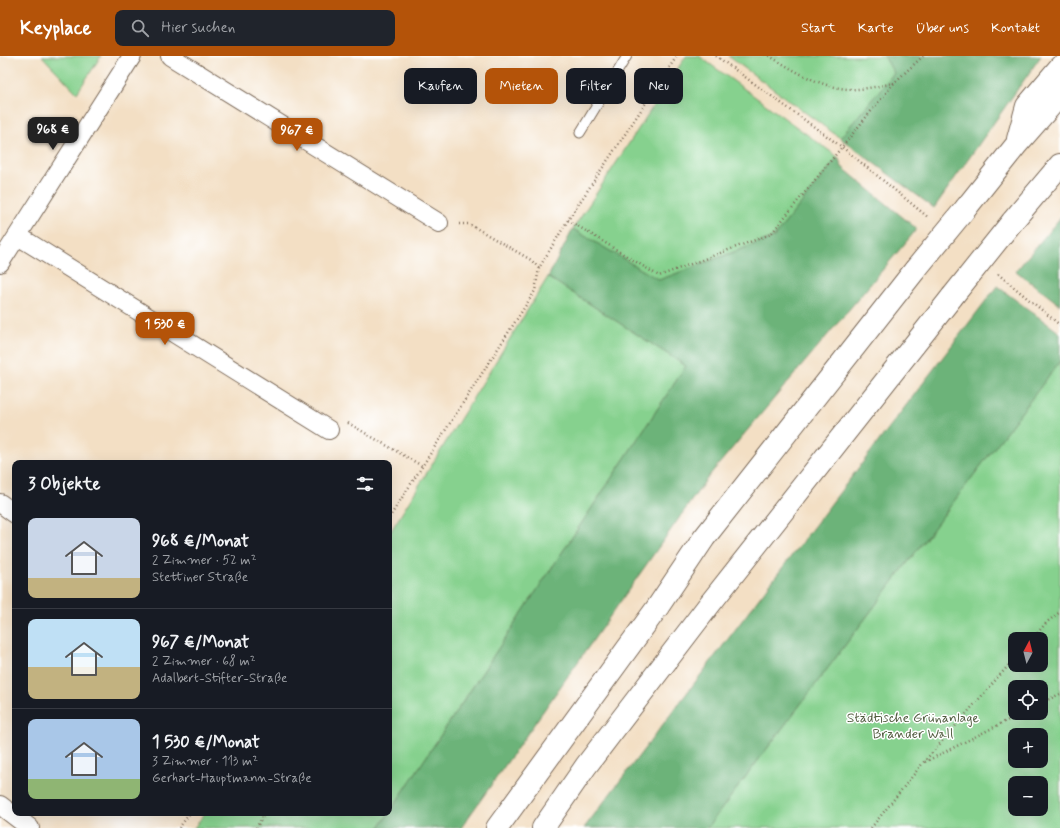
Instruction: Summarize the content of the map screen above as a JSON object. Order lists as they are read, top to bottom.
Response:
{
  "parks": ["Städtische Grünanlage Brander Wall"],
  "north": "top",
  "page": {
    "header": "Keyplace",
    "search": "Hier suchen",
    "nav": [
      "Start",
      "Karte",
      "Über uns",
      "Kontakt"
    ],
    "chip": [
      "Kaufen",
      "Mieten",
      "Filter",
      "Neu"
    ],
    "price": ["968 €", "967 €", "1 530 €"],
    "heading": "3 Objekte",
    "list": [
      {
        "name": "968 €/Monat",
        "note": "2 Zimmer · 52 m² · Stettiner Straße"
      },
      {
        "name": "967 €/Monat",
        "note": "2 Zimmer · 68 m² · Adalbert-Stifter-Straße"
      },
      {
        "name": "1 530 €/Monat",
        "note": "3 Zimmer · 113 m² · Gerhart-Hauptmann-Straße"
      }
    ],
    "map_buttons": ["+", "−"]
  }
}
